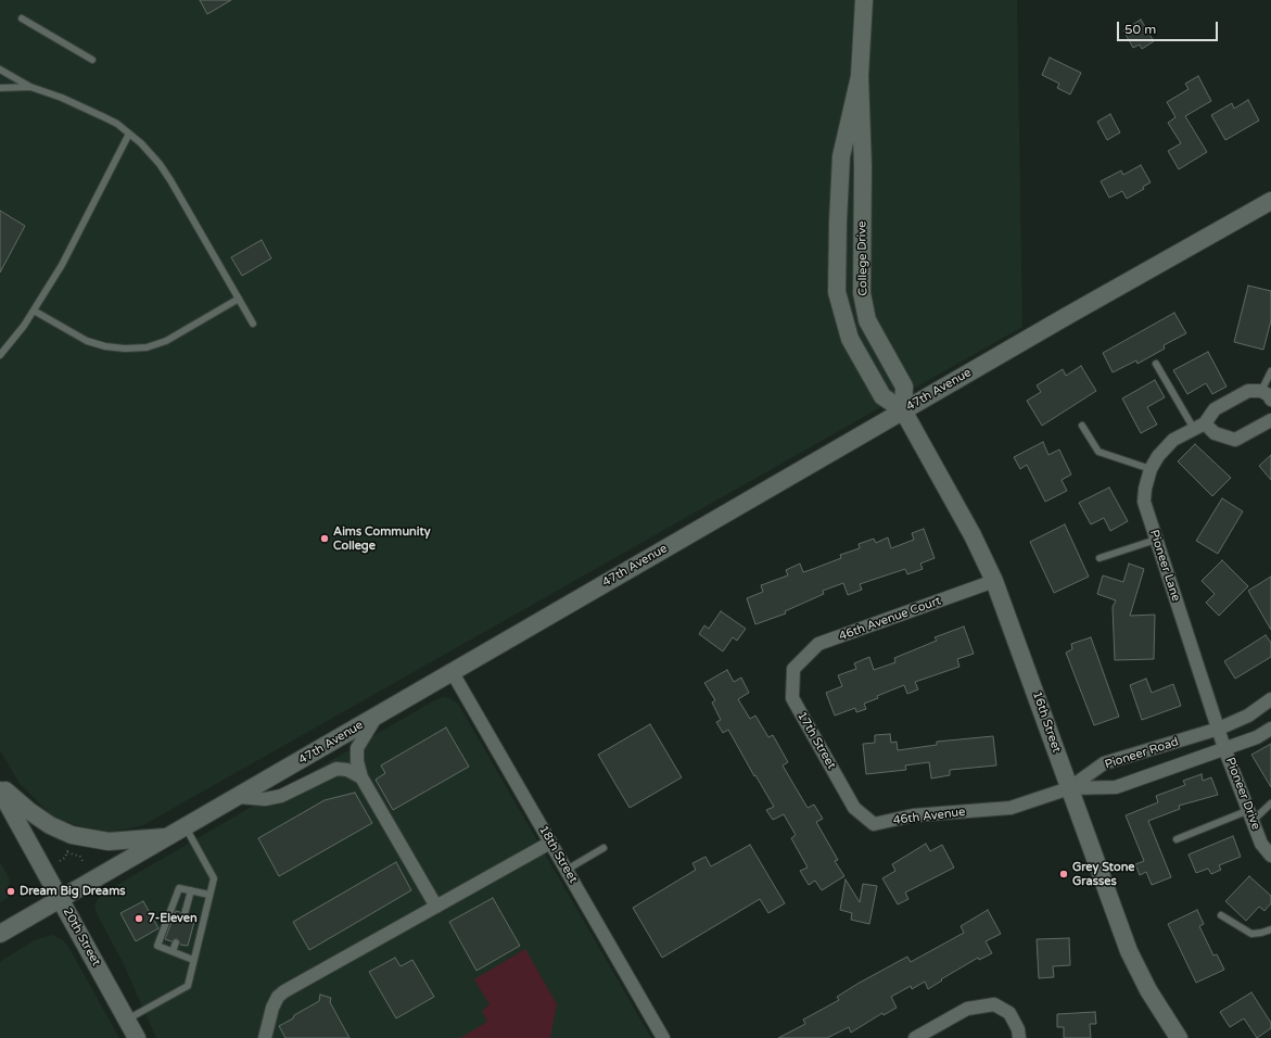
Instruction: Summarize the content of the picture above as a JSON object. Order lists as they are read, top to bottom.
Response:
{
  "streets": {
    "main road": [
      "College Drive",
      "47th Avenue",
      "16th Street",
      "20th Street"
    ],
    "street": [
      "Pioneer Lane",
      "46th Avenue Court",
      "17th Street",
      "Pioneer Road",
      "Pioneer Drive",
      "46th Avenue",
      "18th Street"
    ]
  },
  "crossings": [
    ["College Drive", "47th Avenue"],
    ["College Drive", "16th Street"],
    ["47th Avenue", "16th Street"],
    ["47th Avenue", "18th Street"],
    ["47th Avenue", "20th Street"],
    ["Pioneer Lane", "Pioneer Road"],
    ["Pioneer Lane", "Pioneer Drive"],
    ["46th Avenue Court", "16th Street"],
    ["46th Avenue Court", "17th Street"],
    ["16th Street", "Pioneer Road"],
    ["17th Street", "46th Avenue"],
    ["Pioneer Road", "Pioneer Drive"],
    ["Pioneer Road", "46th Avenue"]
  ],
  "places": [
    "Aims Community College",
    "Grey Stone Grasses",
    "Dream Big Dreams",
    "7-Eleven"
  ],
  "scale_bar": "50 m"
}
